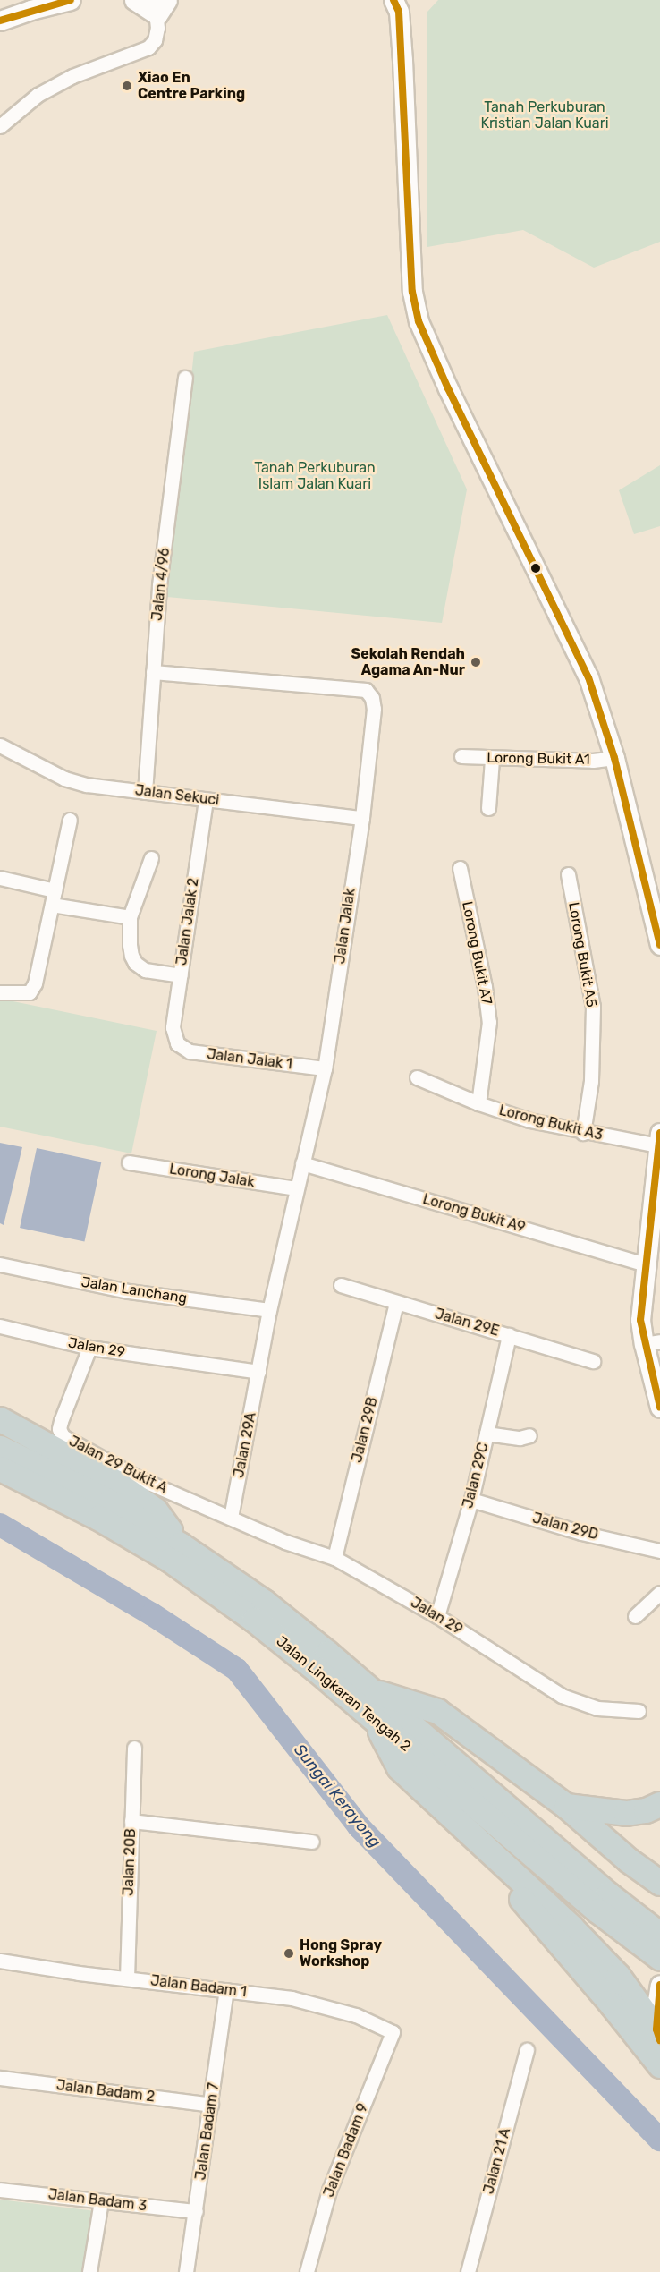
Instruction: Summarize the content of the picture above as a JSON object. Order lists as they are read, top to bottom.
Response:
{
  "streets": {
    "highway": ["Jalan Lingkaran Tengah 2"],
    "street": [
      "Jalan 4/96",
      "Lorong Bukit A1",
      "Jalan Sekuci",
      "Jalan Jalak 2",
      "Jalan Jalak",
      "Lorong Bukit A7",
      "Lorong Bukit A5",
      "Jalan Jalak 1",
      "Lorong Bukit A3",
      "Lorong Jalak",
      "Lorong Bukit A9",
      "Jalan Lanchang",
      "Jalan 29E",
      "Jalan 29",
      "Jalan 29B",
      "Jalan 29A",
      "Jalan 29 Bukit A",
      "Jalan 29C",
      "Jalan 29D",
      "Jalan 20B",
      "Jalan Badam 1",
      "Jalan Badam 2",
      "Jalan Badam 7",
      "Jalan Badam 9",
      "Jalan 21 A",
      "Jalan Badam 3"
    ]
  },
  "crossings": [
    ["Jalan 4/96", "Jalan Sekuci"],
    ["Jalan 4/96", "Jalan Jalak"],
    ["Jalan Sekuci", "Jalan Jalak 2"],
    ["Jalan Sekuci", "Jalan Jalak"],
    ["Jalan Jalak 2", "Jalan Jalak 1"],
    ["Jalan Jalak", "Jalan Jalak 1"],
    ["Jalan Jalak", "Lorong Jalak"],
    ["Jalan Jalak", "Lorong Bukit A9"],
    ["Jalan Jalak", "Jalan Lanchang"],
    ["Jalan Jalak", "Jalan 29"],
    ["Jalan Jalak", "Jalan 29A"],
    ["Lorong Bukit A7", "Lorong Bukit A3"],
    ["Lorong Bukit A5", "Lorong Bukit A3"],
    ["Jalan 29E", "Jalan 29B"],
    ["Jalan 29E", "Jalan 29C"],
    ["Jalan 29", "Jalan 29B"],
    ["Jalan 29", "Jalan 29A"],
    ["Jalan 29", "Jalan 29 Bukit A"],
    ["Jalan 29", "Jalan 29C"],
    ["Jalan 29A", "Jalan 29 Bukit A"],
    ["Jalan 29C", "Jalan 29D"],
    ["Jalan 20B", "Jalan Badam 1"],
    ["Jalan Badam 1", "Jalan Badam 7"],
    ["Jalan Badam 1", "Jalan Badam 9"],
    ["Jalan Badam 2", "Jalan Badam 7"],
    ["Jalan Badam 7", "Jalan Badam 3"]
  ],
  "water": ["Sungai Kerayong"],
  "parks": ["Tanah Perkuburan Kristian Jalan Kuari", "Tanah Perkuburan Islam Jalan Kuari"],
  "places": ["Xiao En Centre Parking", "Sekolah Rendah Agama An-Nur", "Hong Spray Workshop"]
}
